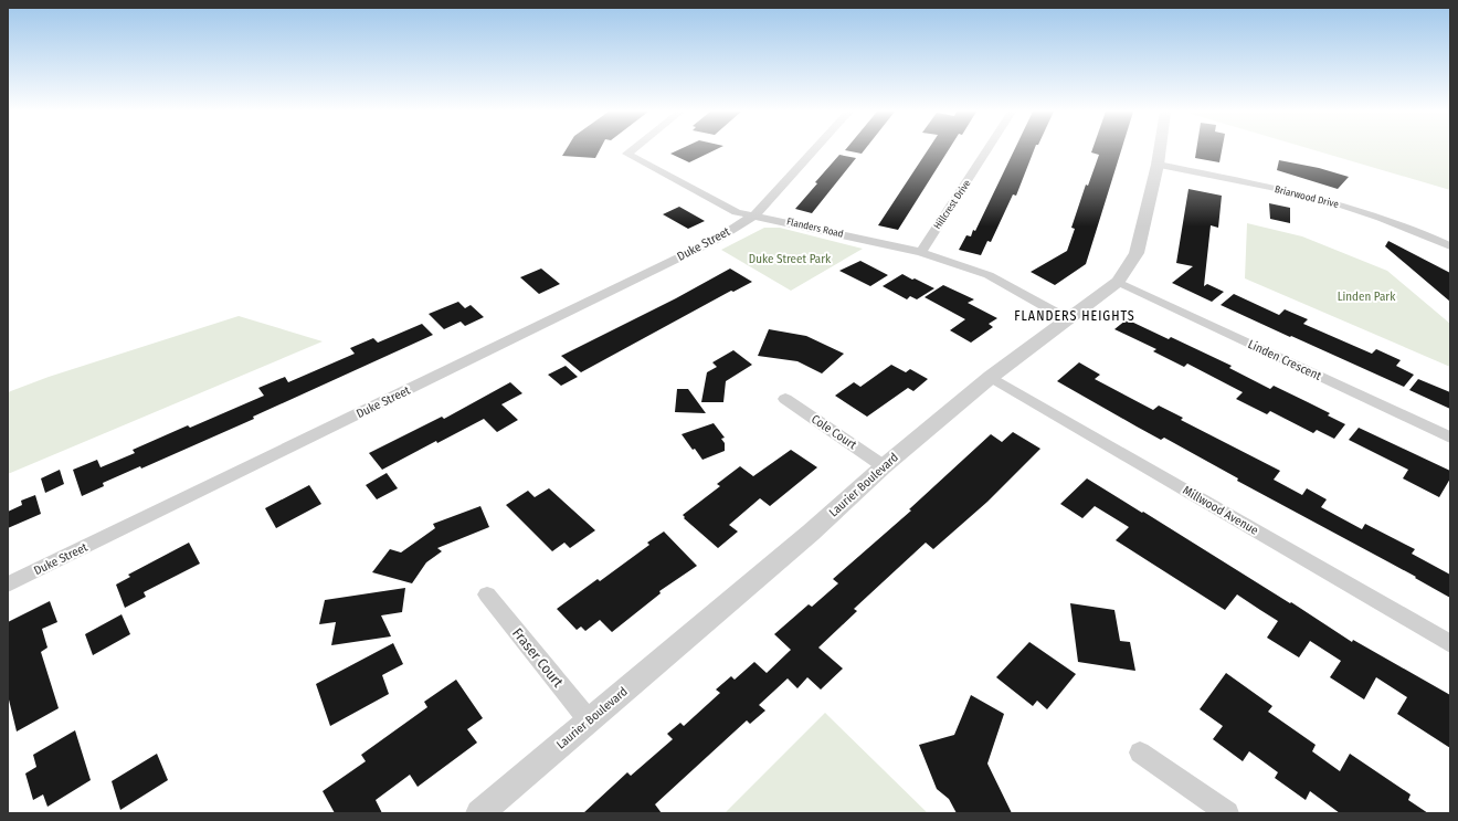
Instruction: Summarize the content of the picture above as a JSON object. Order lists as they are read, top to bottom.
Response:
{
  "streets": {
    "street": [
      "Briarwood Drive",
      "Hillcrest Drive",
      "Flanders Road",
      "Duke Street",
      "Linden Crescent",
      "Cole Court",
      "Laurier Boulevard",
      "Millwood Avenue",
      "Fraser Court"
    ]
  },
  "crossings": [
    ["Briarwood Drive", "Laurier Boulevard"],
    ["Hillcrest Drive", "Flanders Road"],
    ["Flanders Road", "Duke Street"],
    ["Flanders Road", "Laurier Boulevard"],
    ["Linden Crescent", "Laurier Boulevard"],
    ["Cole Court", "Laurier Boulevard"],
    ["Laurier Boulevard", "Millwood Avenue"],
    ["Laurier Boulevard", "Fraser Court"]
  ],
  "districts": ["FLANDERS HEIGHTS"],
  "parks": ["Duke Street Park", "Linden Park"]
}
